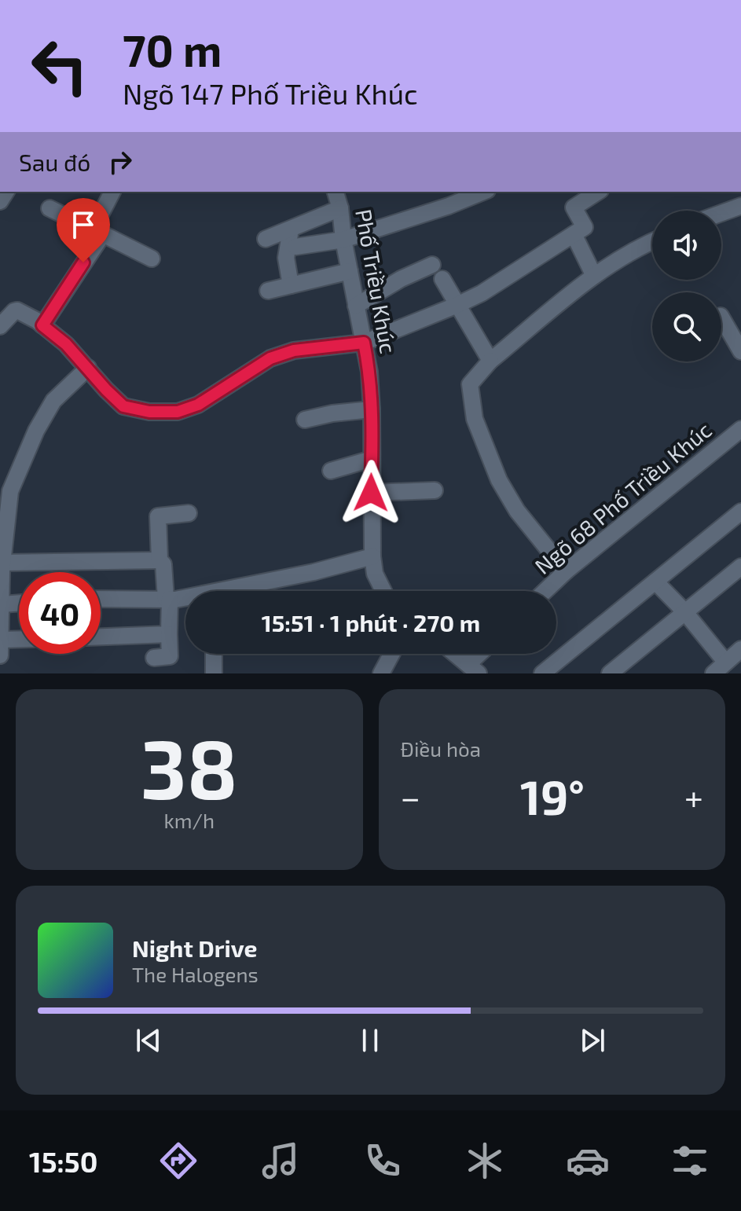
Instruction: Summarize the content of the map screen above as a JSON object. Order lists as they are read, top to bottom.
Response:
{
  "streets": {
    "street": ["Phố Triều Khúc", "Ngõ 68 Phố Triều Khúc"]
  },
  "page": {
    "turn": ["70 m", "Ngõ 147 Phố Triều Khúc"],
    "then": "Sau đó",
    "limit": "40",
    "trip": "15:51 · 1 phút · 270 m",
    "tile": [
      ["38", "km/h"],
      "Điều hòa"
    ],
    "heat": ["−", "19°", "+"],
    "song": ["Night Drive", "The Halogens"],
    "tabs": "15:50"
  }
}
